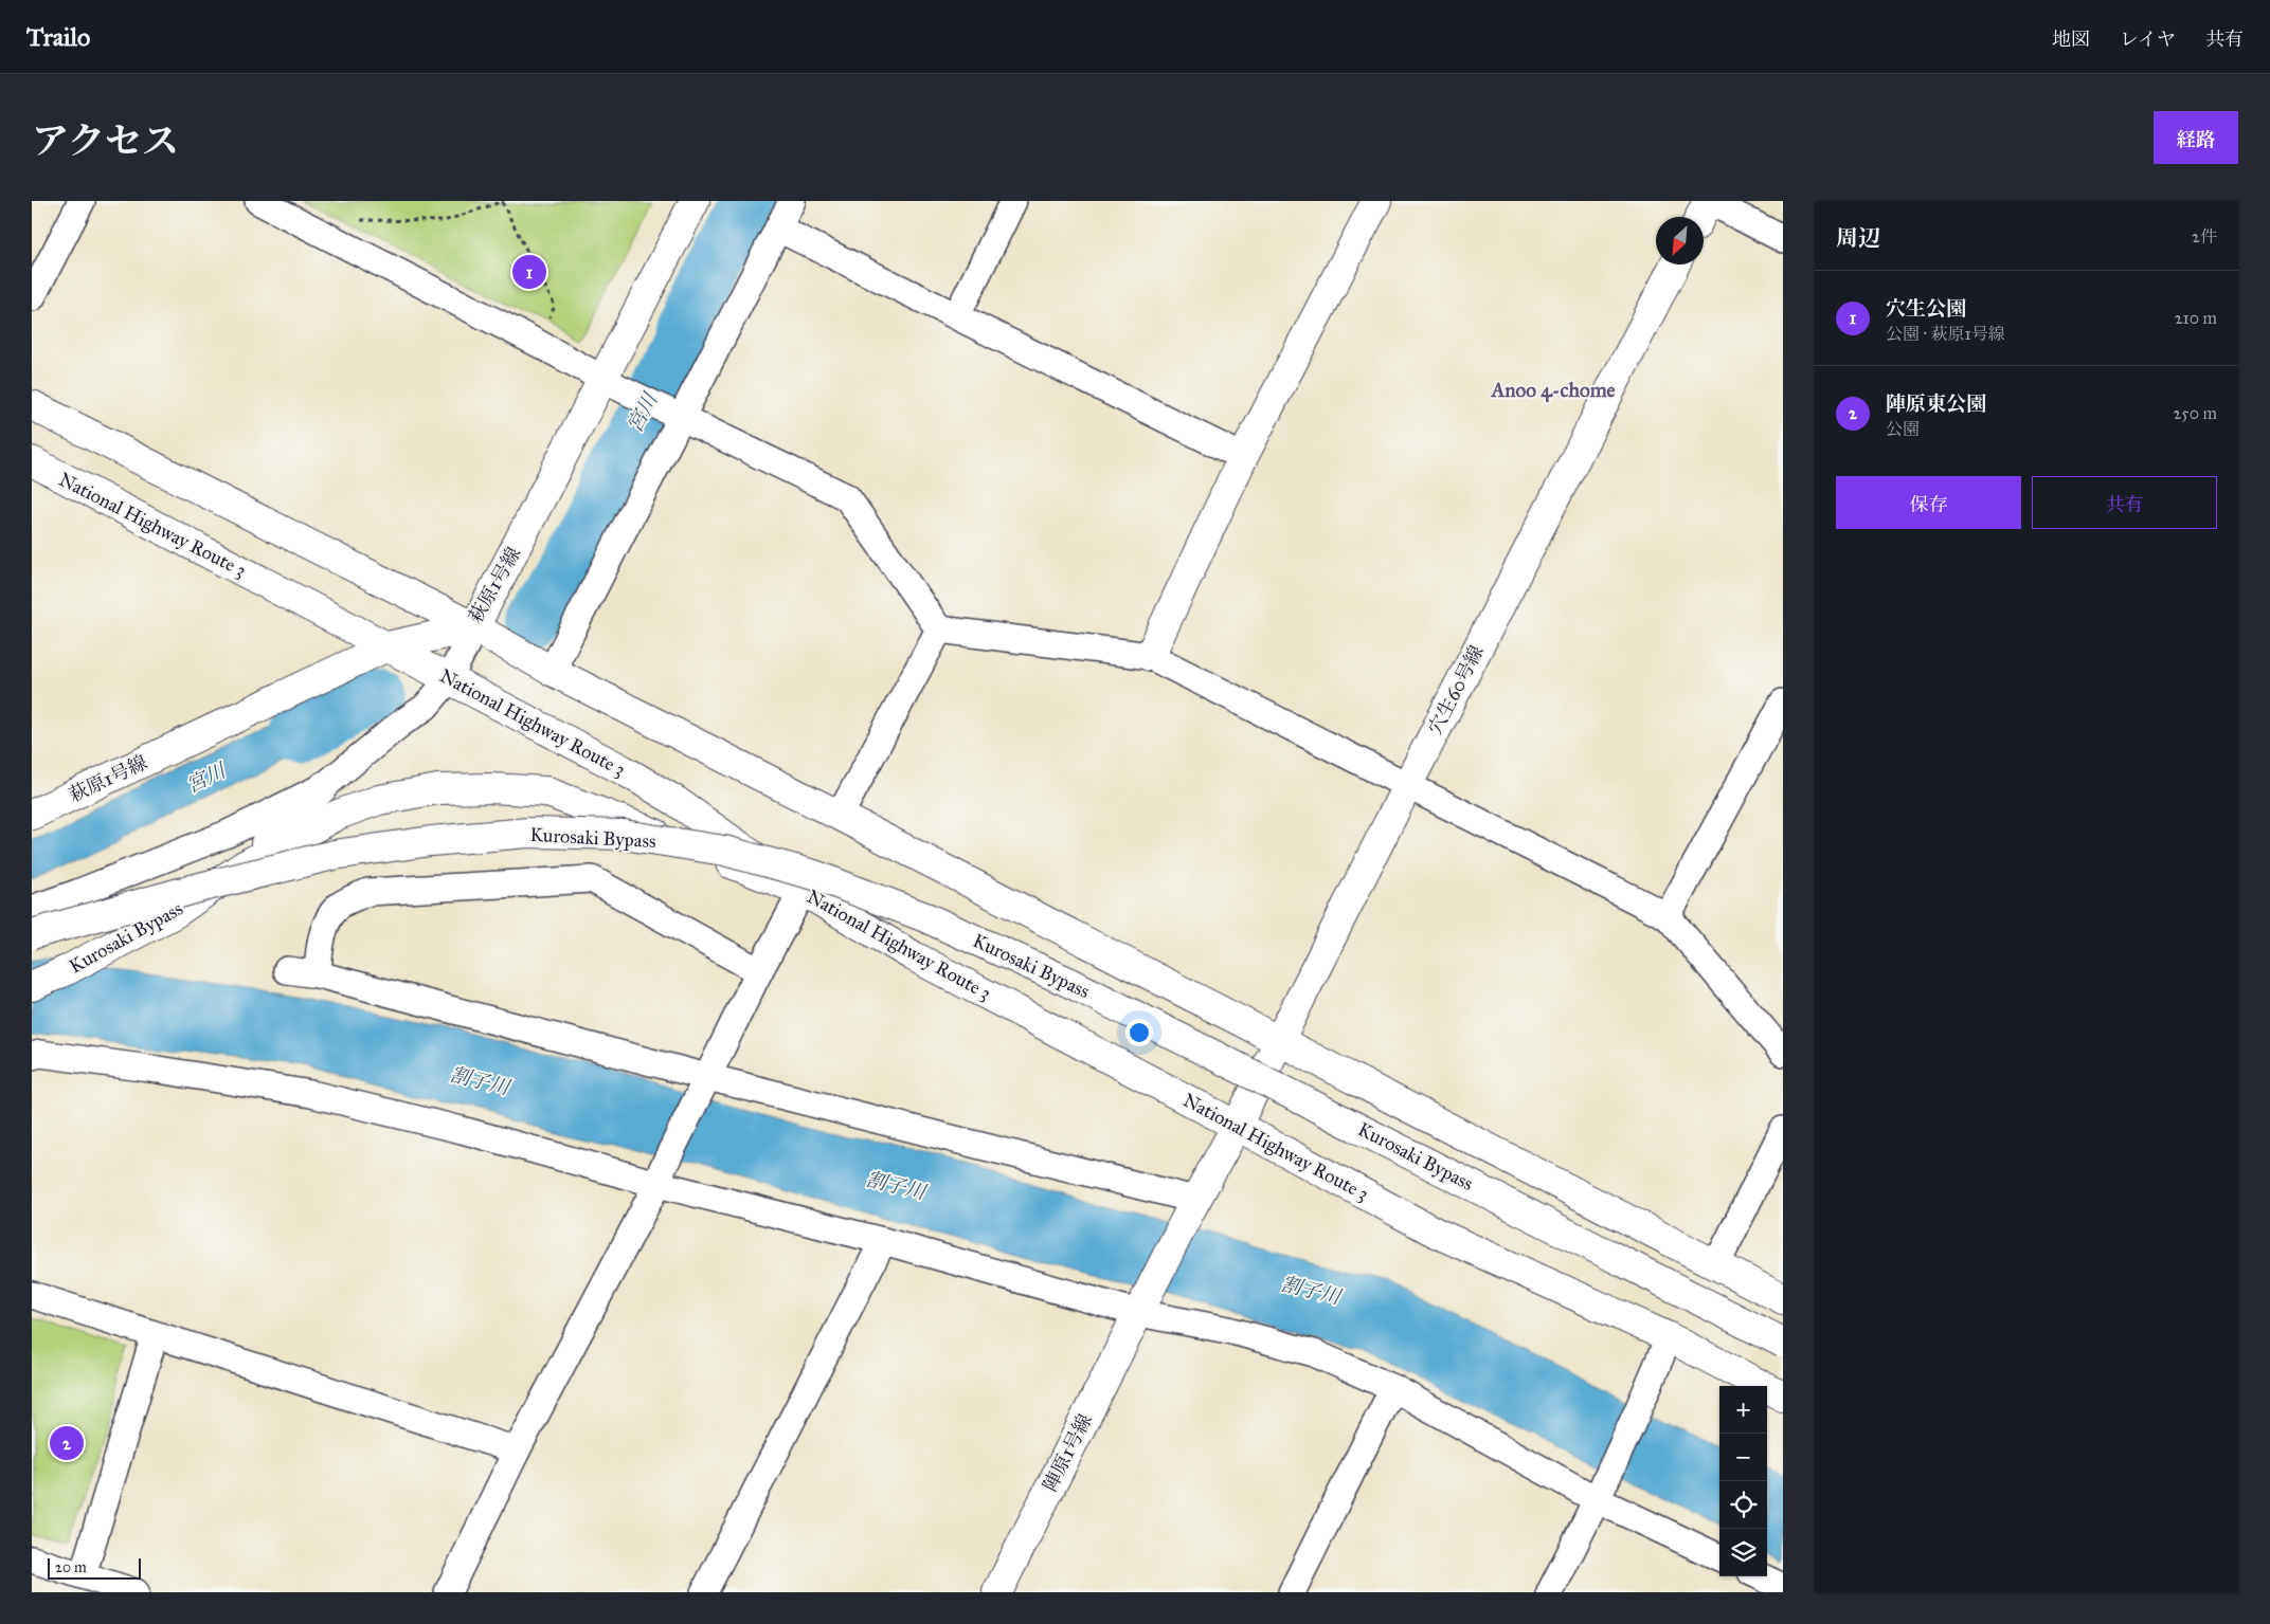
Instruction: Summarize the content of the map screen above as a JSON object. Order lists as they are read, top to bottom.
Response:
{
  "streets": {
    "main road": [
      "National Highway Route 3",
      "萩原1号線",
      "穴生60号線",
      "Kurosaki Bypass",
      "陣原1号線"
    ]
  },
  "crossings": [
    ["National Highway Route 3", "萩原1号線"],
    ["National Highway Route 3", "穴生60号線"],
    ["穴生60号線", "陣原1号線"]
  ],
  "districts": ["Anoo 4-chome"],
  "water": ["宮川", "割子川"],
  "scale_bar": "20 m",
  "north": "bottom left",
  "page": {
    "header": "Trailo",
    "nav": ["地図", "レイヤ", "共有"],
    "title": "アクセス",
    "buttons": [
      "経路",
      ["保存", "共有"]
    ],
    "heading": ["周辺", "2件"],
    "pins": ["1", "2"],
    "list": [
      {
        "mark": "1",
        "name": "穴生公園",
        "note": "公園 · 萩原1号線",
        "value": "210 m"
      },
      {
        "mark": "2",
        "name": "陣原東公園",
        "note": "公園",
        "value": "250 m"
      }
    ],
    "map_buttons": ["+", "−"],
    "scale": "20 m"
  }
}
